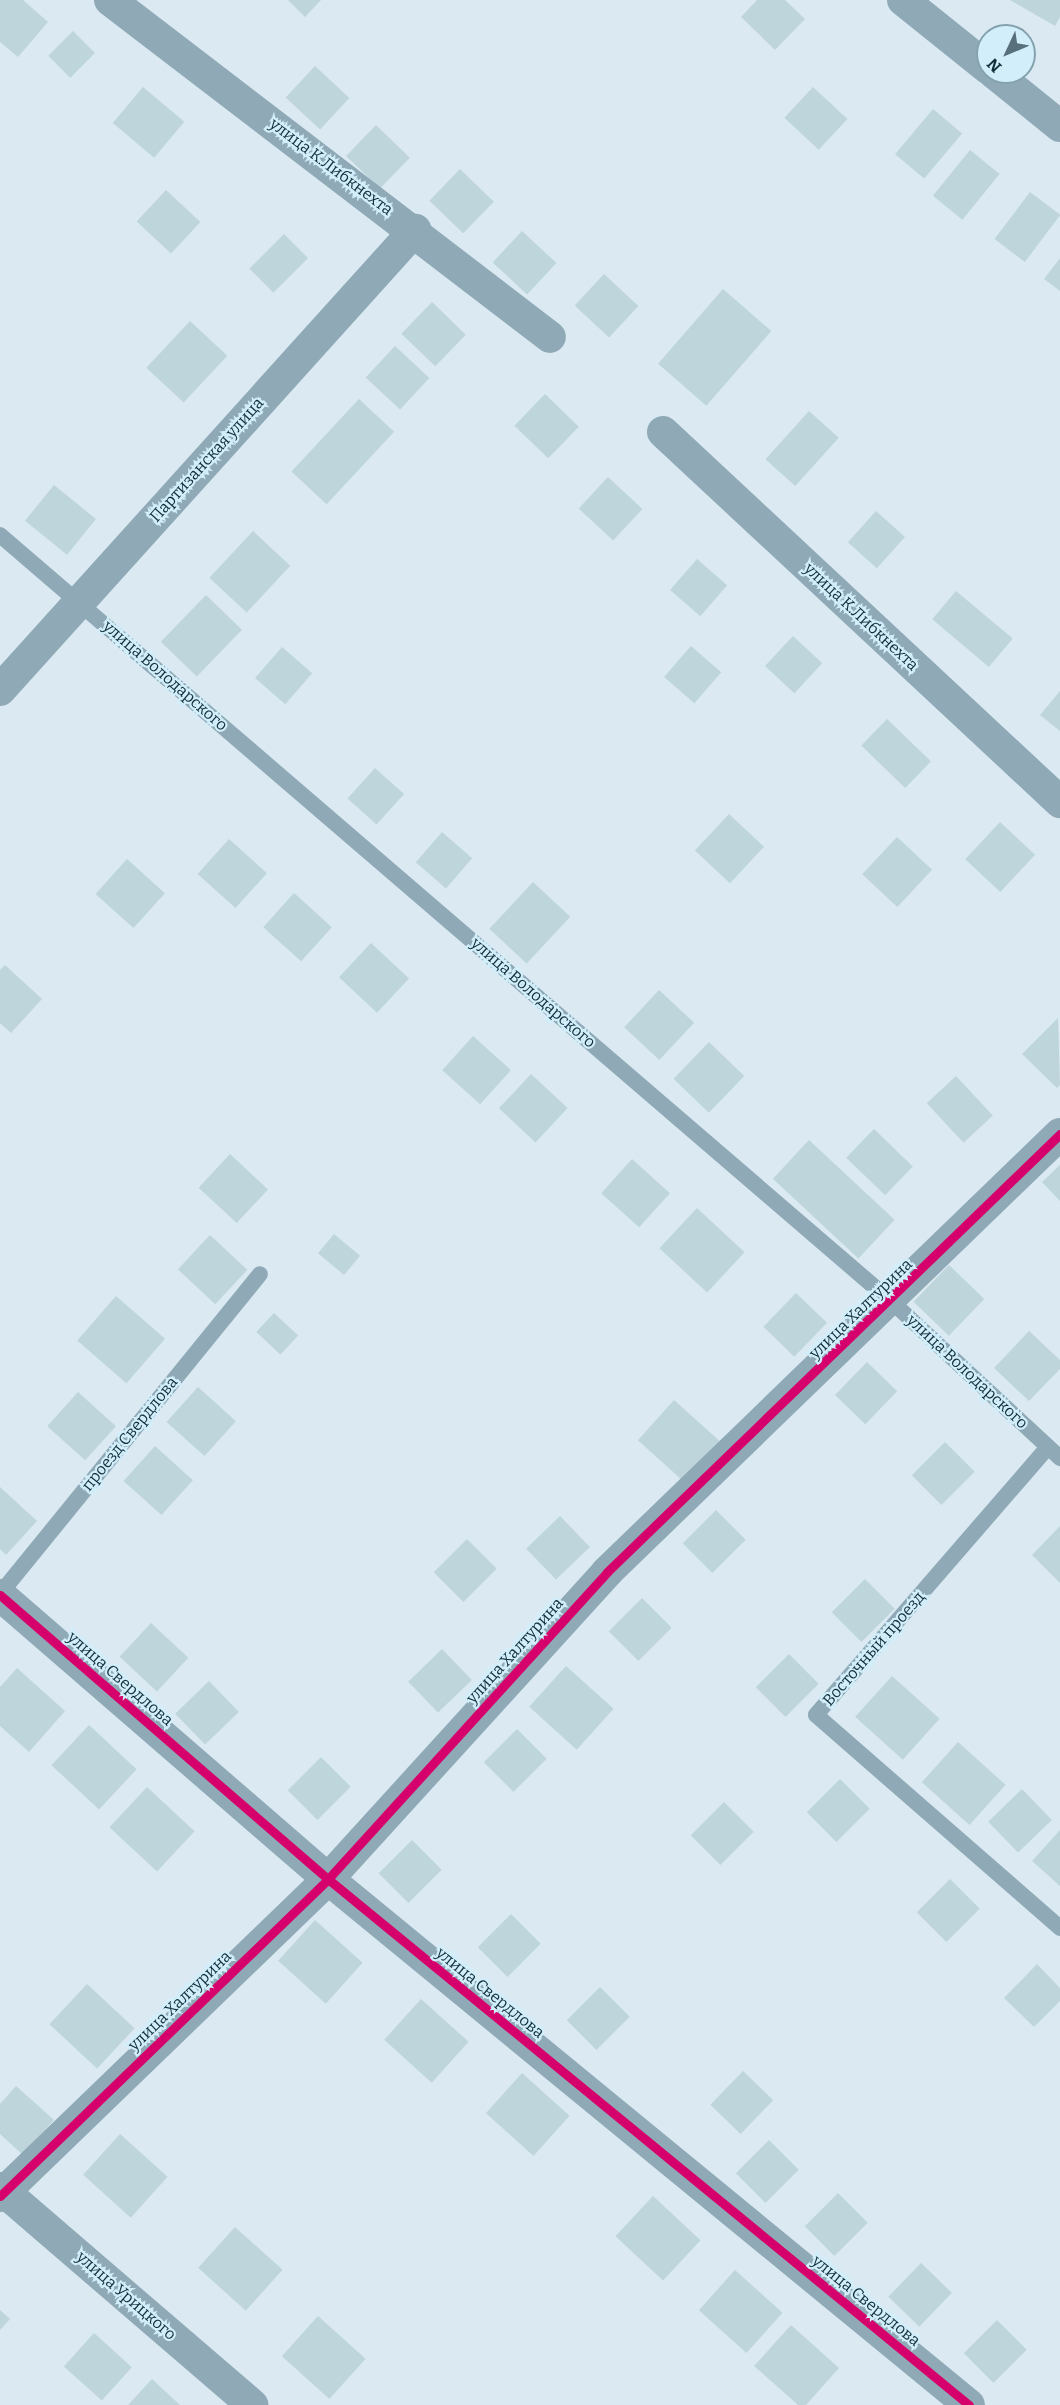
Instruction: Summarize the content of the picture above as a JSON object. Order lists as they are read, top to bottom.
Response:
{
  "streets": {
    "street": [
      "улица К.Либкнехта",
      "Партизанская улица",
      "улица Халтурина",
      "улица Свердлова",
      "улица Урицкого"
    ],
    "lane": ["улица Володарского", "проезд Свердлова", "Восточный проезд"]
  },
  "crossings": [
    ["улица К.Либкнехта", "Партизанская улица"],
    ["Партизанская улица", "улица Володарского"],
    ["улица Володарского", "улица Халтурина"],
    ["улица Володарского", "Восточный проезд"],
    ["улица Халтурина", "улица Свердлова"],
    ["улица Халтурина", "улица Урицкого"],
    ["проезд Свердлова", "улица Свердлова"]
  ],
  "north": "bottom left"
}
